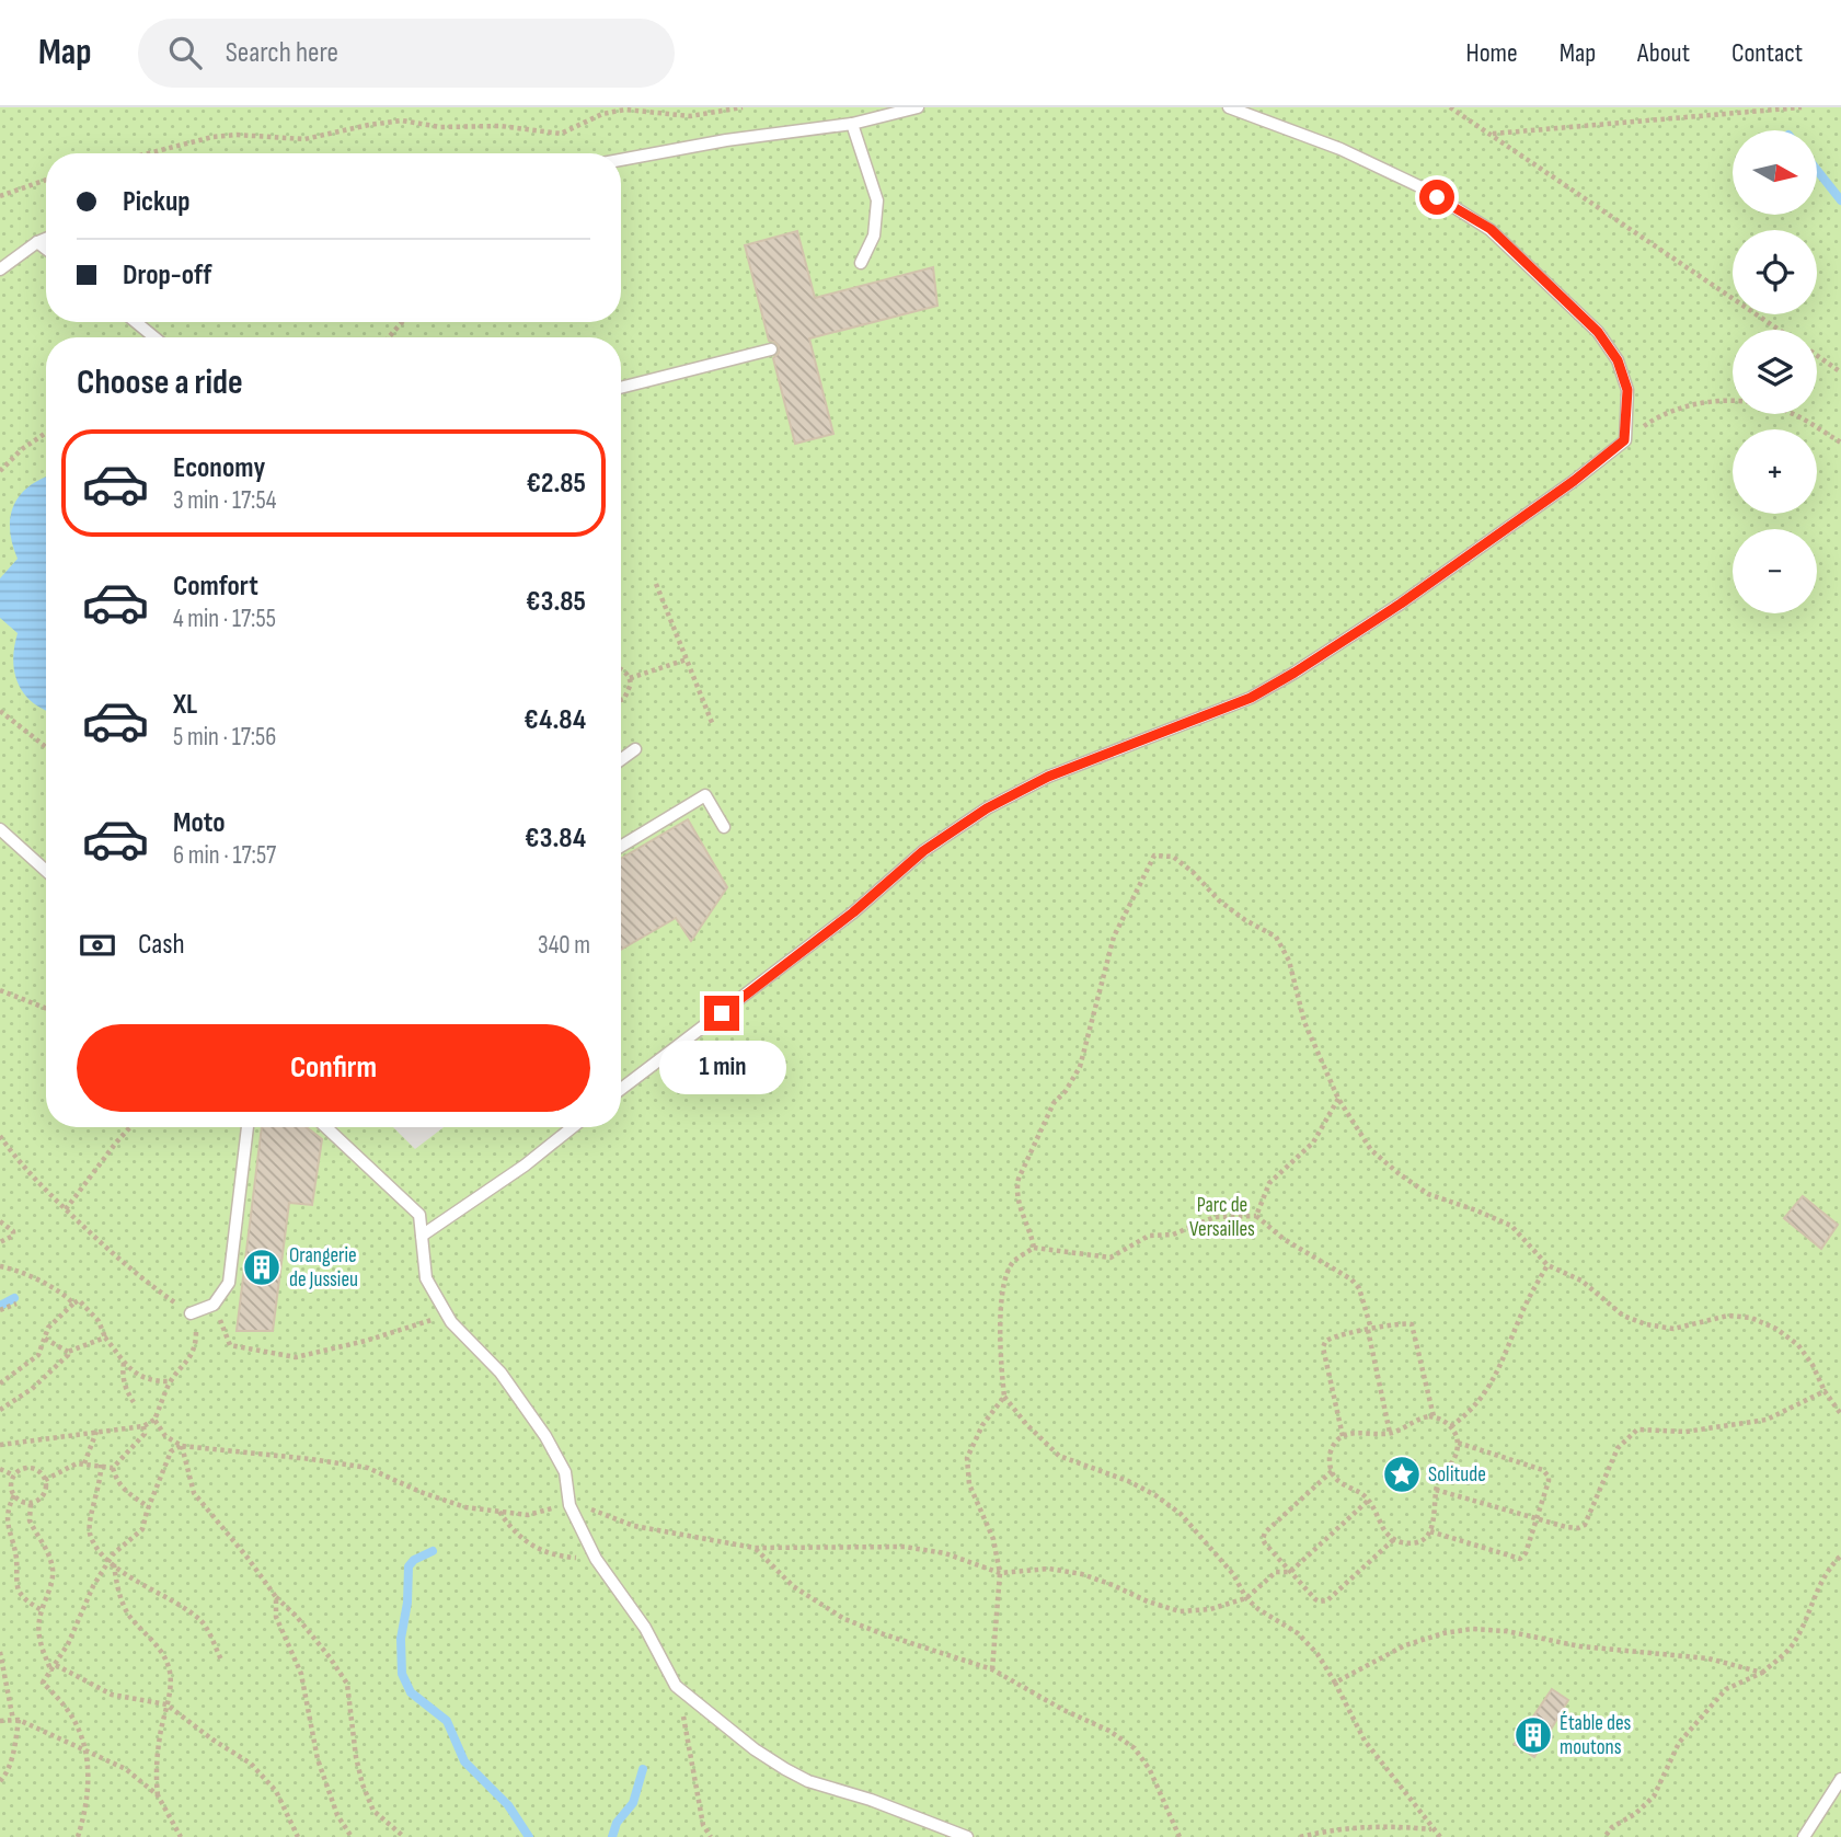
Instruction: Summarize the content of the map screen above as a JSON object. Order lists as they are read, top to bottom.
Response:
{
  "parks": ["Parc de Versailles"],
  "places": {
    "building": ["Orangerie de Jussieu", "Étable des moutons"],
    "place": ["Solitude"]
  },
  "north": "right",
  "page": {
    "header": "Map",
    "search": "Search here",
    "nav": [
      "Home",
      "Map",
      "About",
      "Contact"
    ],
    "map_buttons": ["+", "−"],
    "banner": ["Pickup", "Drop-off"],
    "heading": "Choose a ride",
    "list": [
      {
        "name": "Economy",
        "note": "3 min · 17:54",
        "value": "€2.85"
      },
      {
        "name": "Comfort",
        "note": "4 min · 17:55",
        "value": "€3.85"
      },
      {
        "name": "XL",
        "note": "5 min · 17:56",
        "value": "€4.84"
      },
      {
        "name": "Moto",
        "note": "6 min · 17:57",
        "value": "€3.84"
      }
    ],
    "pay": ["Cash", "340 m"],
    "buttons": "Confirm",
    "bubble": "1 min"
  }
}
